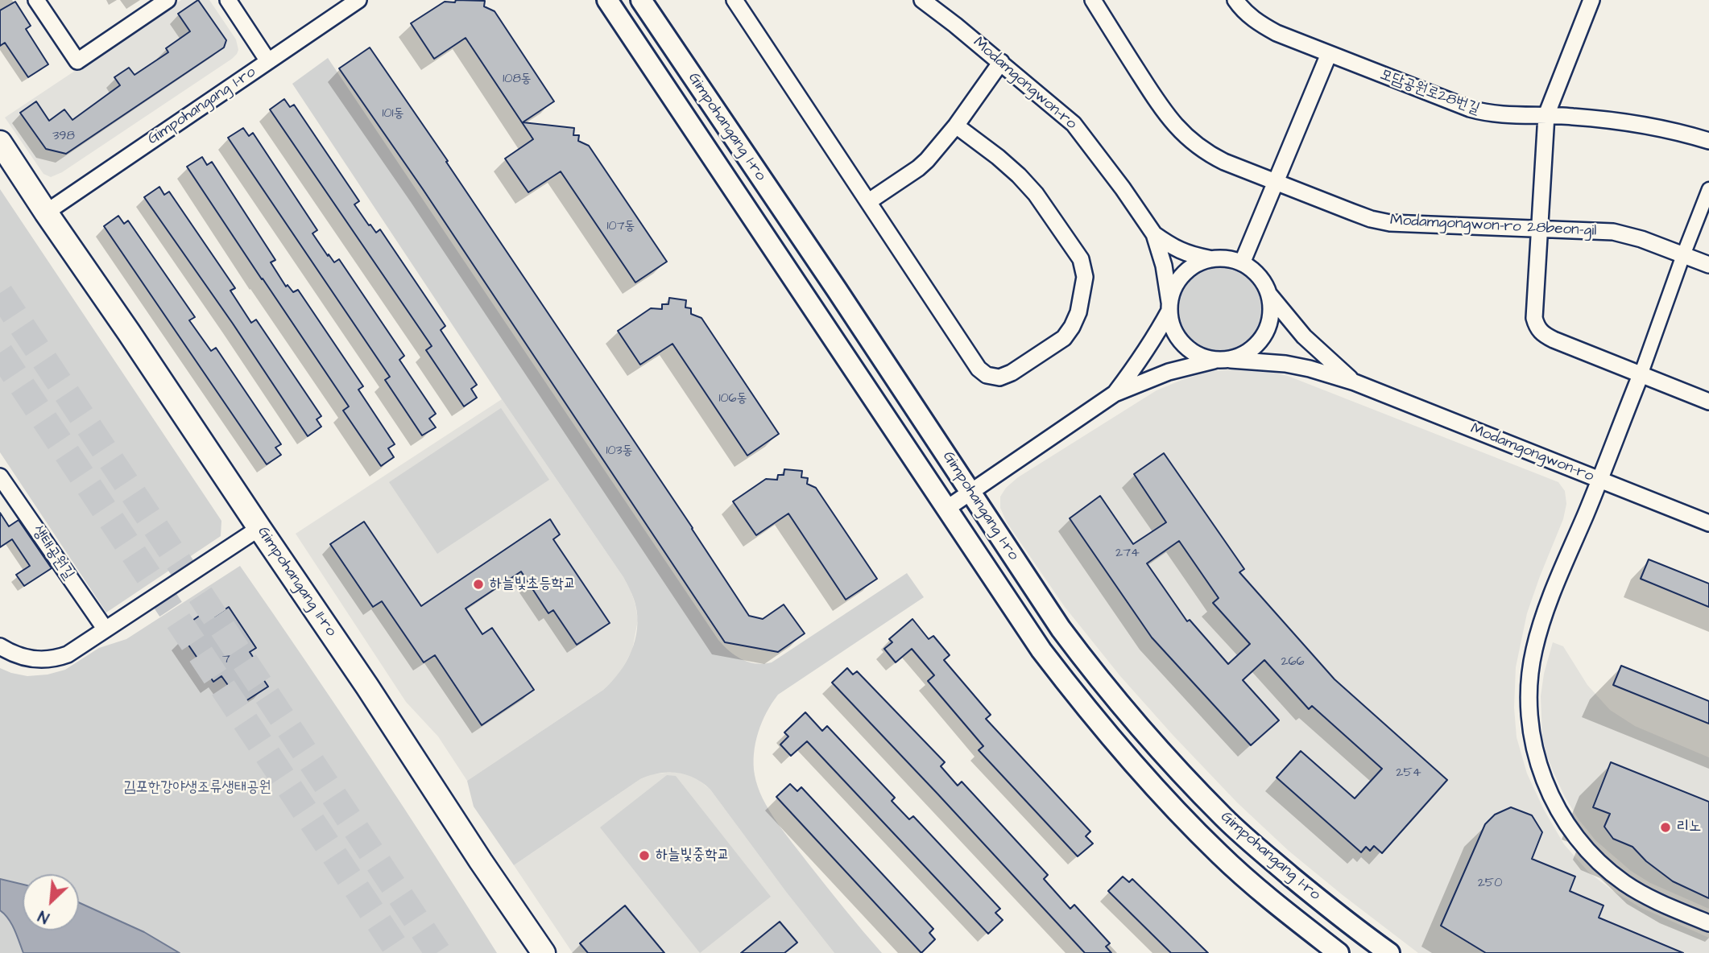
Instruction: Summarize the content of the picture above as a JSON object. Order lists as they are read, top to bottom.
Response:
{
  "streets": {
    "main road": ["Gimpohangang 11-ro"],
    "street": [
      "Modamgongwon-ro",
      "모담공원로28번길",
      "Gimpohangang 1-ro",
      "Modamgongwon-ro 28beon-gil",
      "생태공원길"
    ]
  },
  "crossings": [
    ["Gimpohangang 1-ro", "Gimpohangang 11-ro"]
  ],
  "parks": ["김포한강야생조류생태공원"],
  "places": ["하늘빛초등학교", "리노", "하늘빛중학교"],
  "house_numbers": [
    "108동",
    "101동",
    "398",
    "107동",
    "106동",
    "103동",
    "274",
    "7",
    "266",
    "254",
    "250"
  ],
  "north": "bottom left"
}
